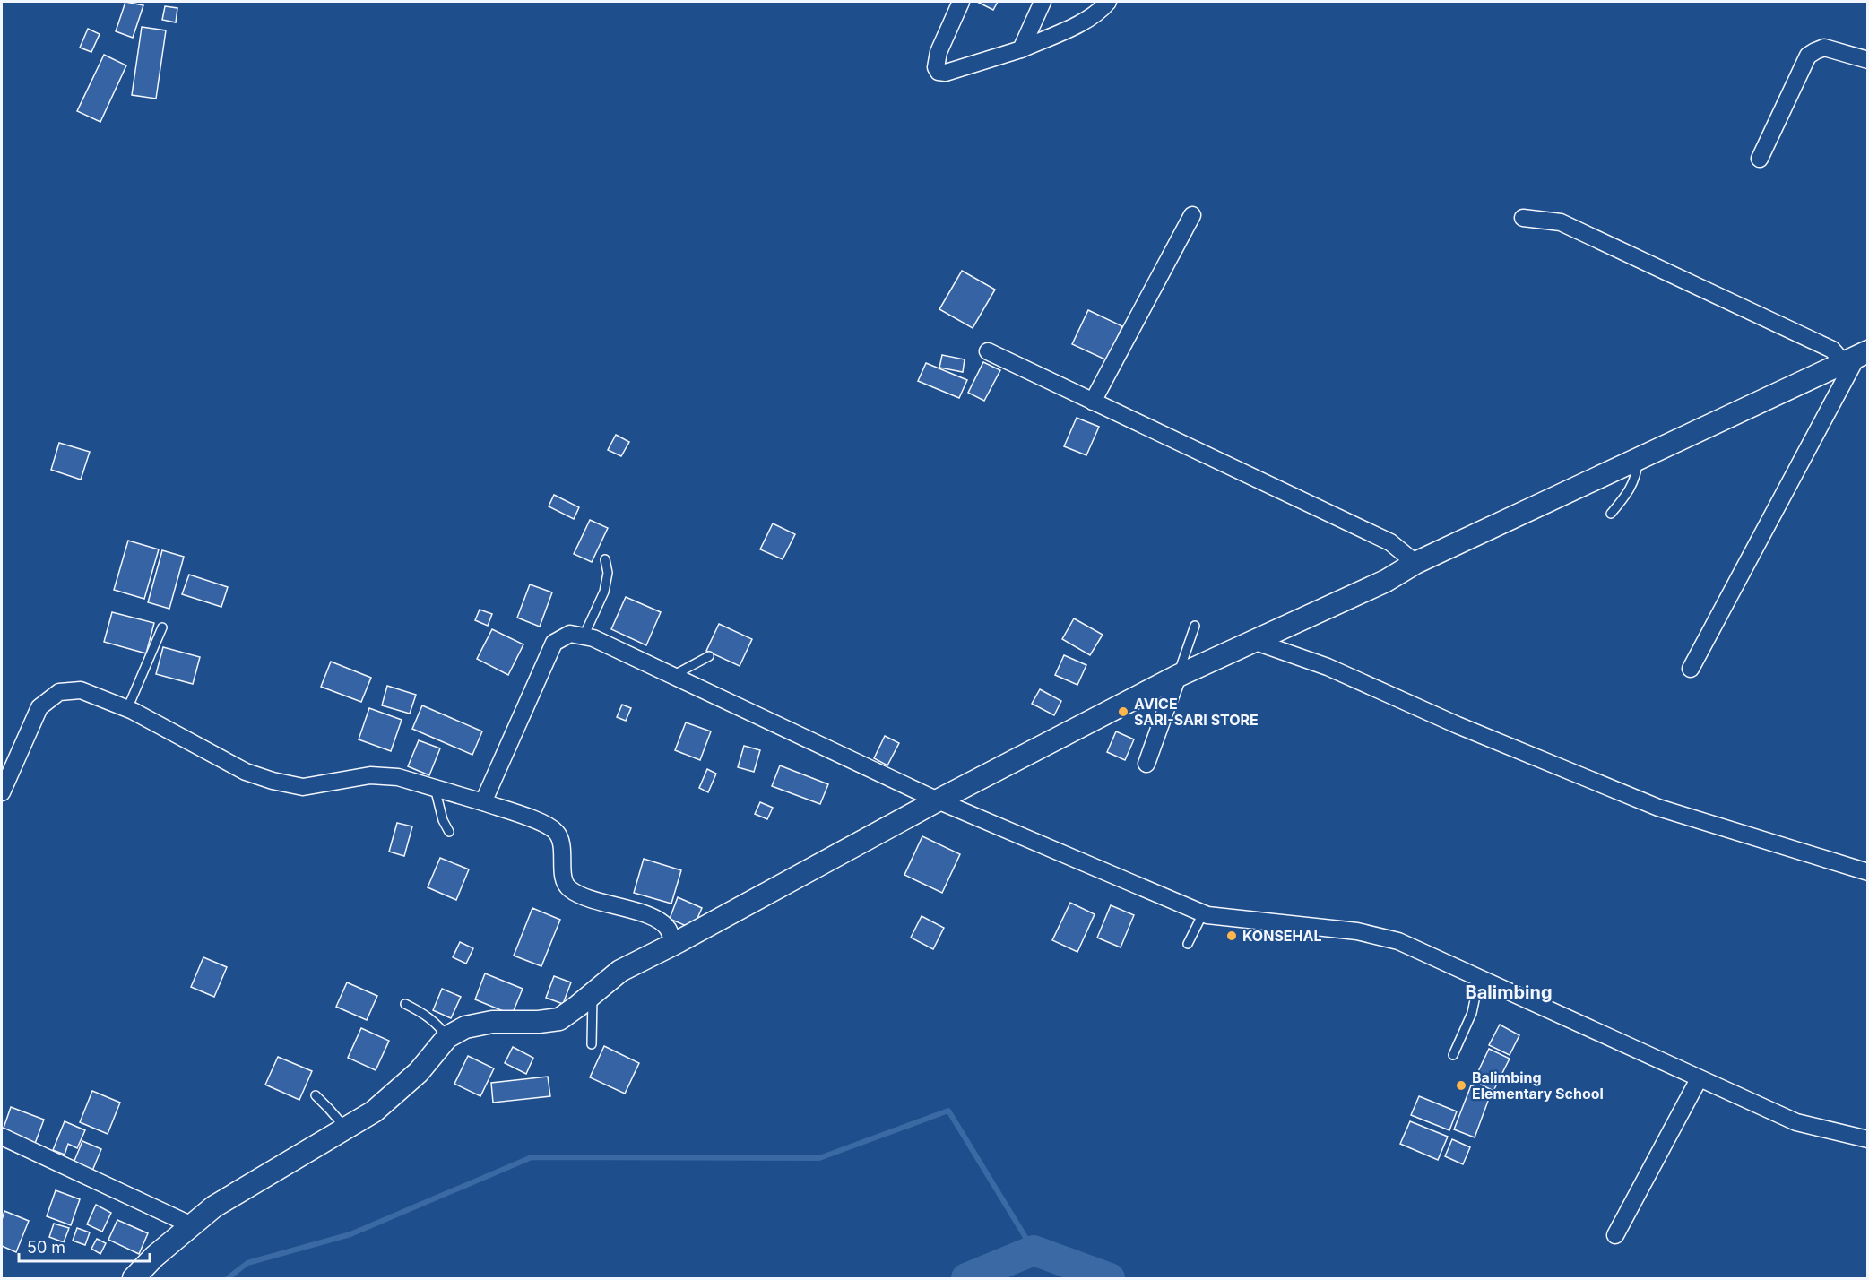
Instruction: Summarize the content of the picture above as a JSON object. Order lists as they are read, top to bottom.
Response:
{
  "districts": ["Balimbing"],
  "places": ["AVICE SARI-SARI STORE", "KONSEHAL", "Balimbing Elementary School"],
  "scale_bar": "50 m"
}
